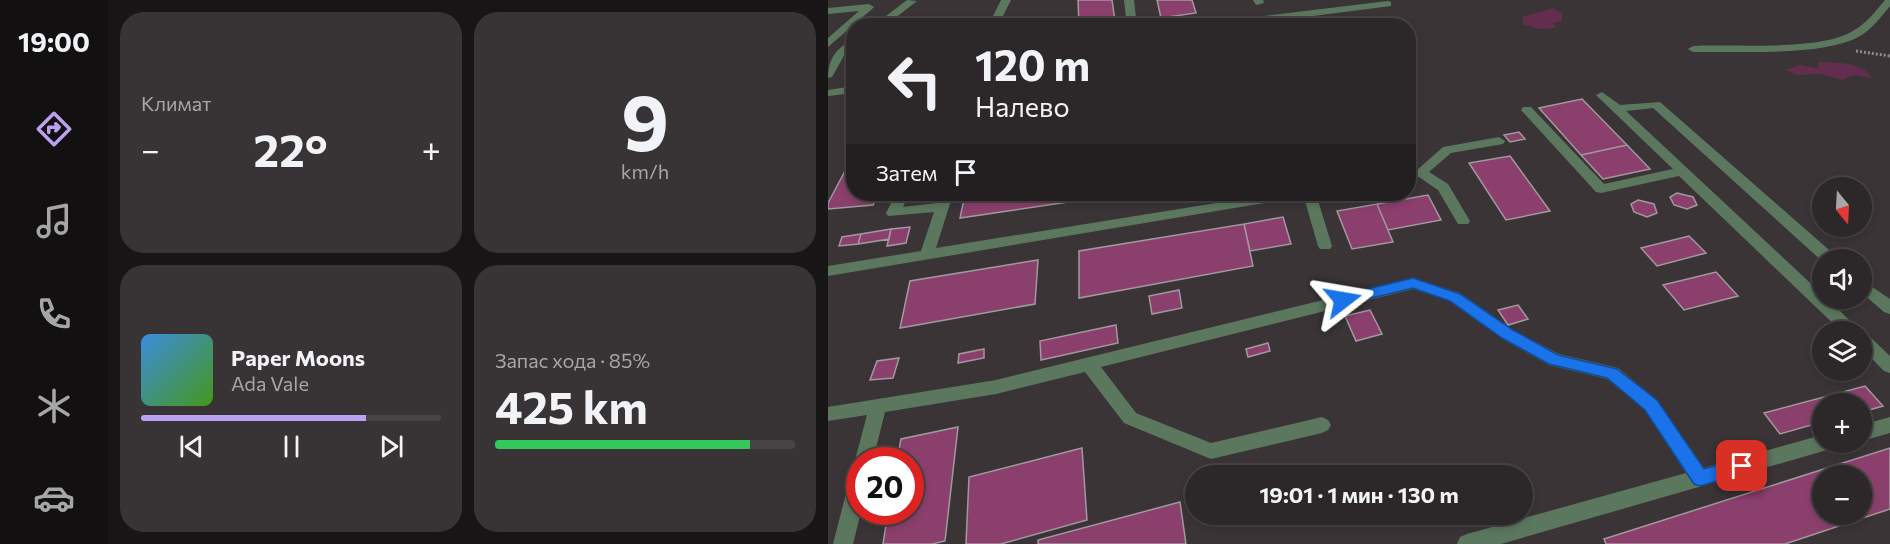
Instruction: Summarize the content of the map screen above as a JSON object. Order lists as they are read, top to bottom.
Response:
{
  "north": "bottom",
  "page": {
    "tabs": "19:00",
    "tile": [
      "Климат",
      ["9", "km/h"],
      ["Запас хода · 85%", "425 km"]
    ],
    "turn": ["120 m", "Налево"],
    "heat": ["−", "22°", "+"],
    "then": "Затем",
    "map_buttons": ["+", "−"],
    "song": ["Paper Moons", "Ada Vale"],
    "limit": "20",
    "trip": "19:01 · 1 мин · 130 m"
  }
}
